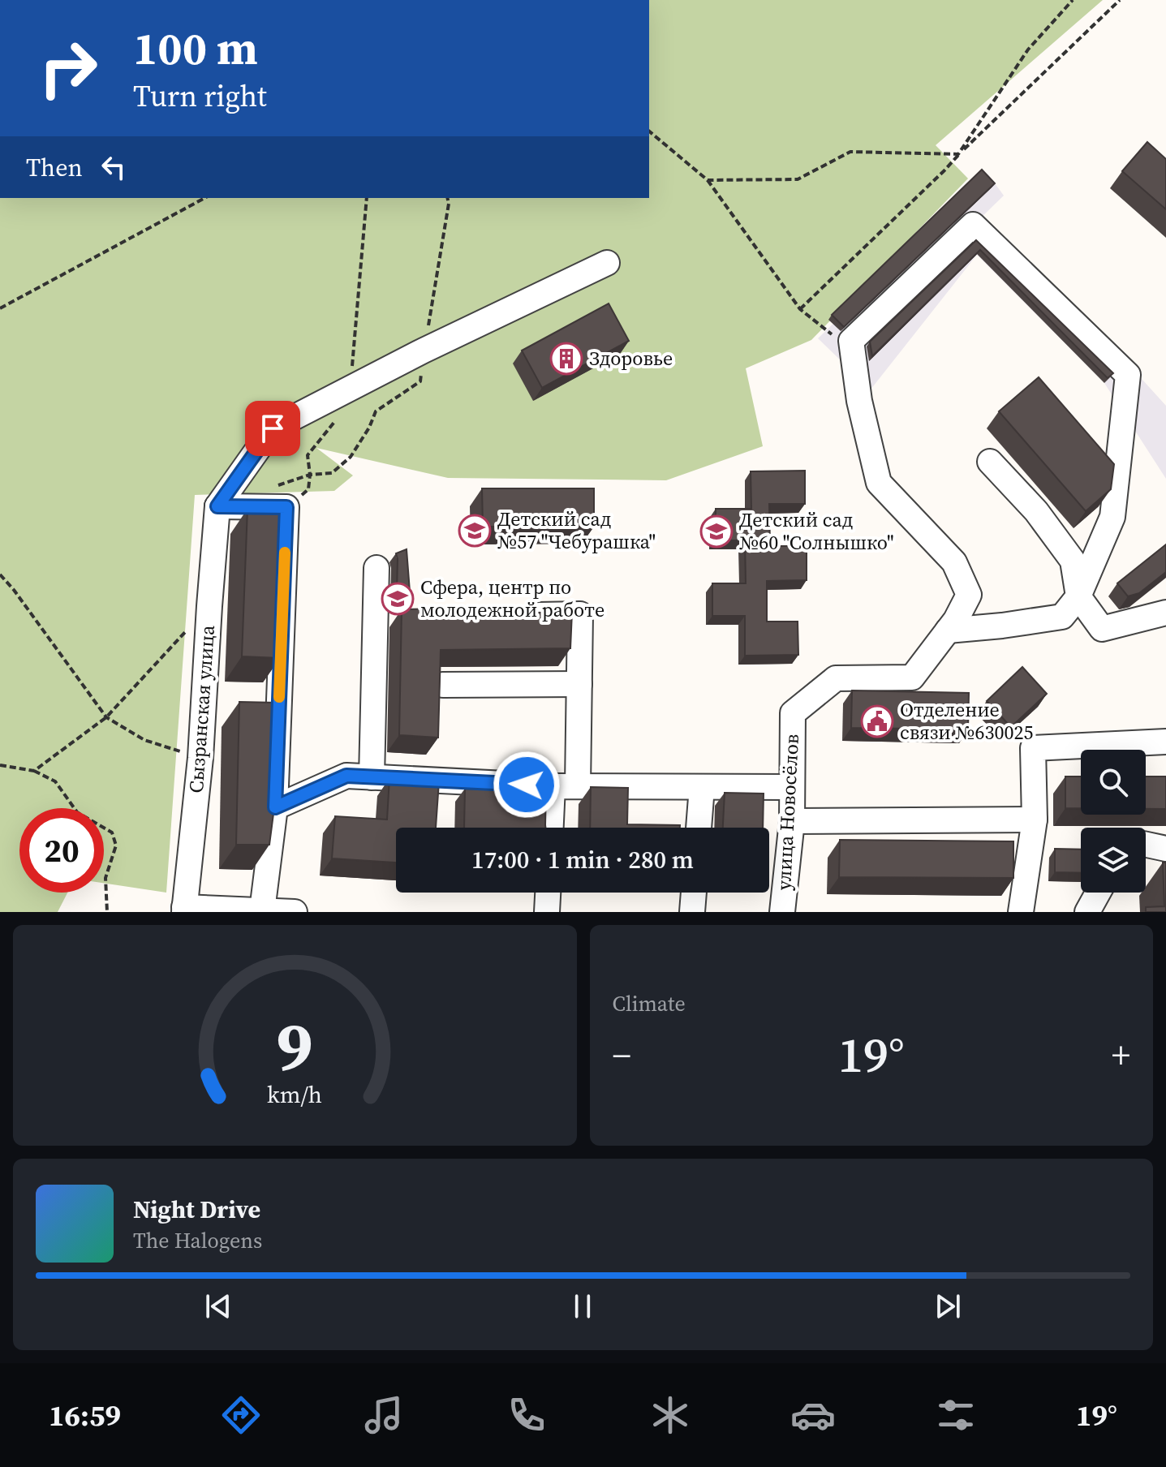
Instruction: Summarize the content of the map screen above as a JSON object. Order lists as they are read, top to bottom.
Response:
{
  "streets": {
    "street": ["Сызранская улица", "улица Новосёлов"]
  },
  "places": {
    "building": ["Здоровье"],
    "school or university": ["Детский сад №57 \"Чебурашка\"", "Детский сад №60 \"Солнышко\"", "Сфера, центр по молодежной работе"],
    "public building": ["Отделение связи №630025"]
  },
  "page": {
    "turn": ["100 m", "Turn right"],
    "then": "Then",
    "limit": "20",
    "trip": "17:00 · 1 min · 280 m",
    "tile": "Climate",
    "heat": ["−", "19°", "+"],
    "song": ["Night Drive", "The Halogens"],
    "tabs": ["16:59", "19°"],
    "gauge": ["9", "km/h"]
  }
}
